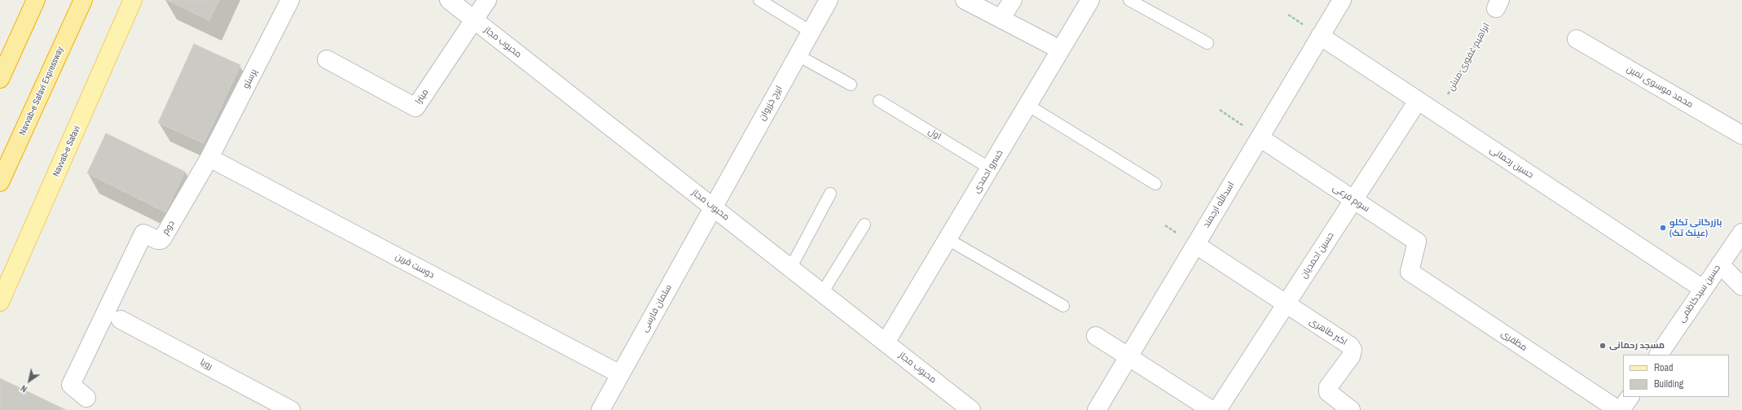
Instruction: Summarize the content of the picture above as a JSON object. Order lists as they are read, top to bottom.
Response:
{
  "streets": {
    "highway": ["Navvab-e Safavi Expressway"],
    "main road": ["Navvab-e Safavi"],
    "street": [
      "محبوب مجاز",
      "پرستو",
      "محمد موسوی نمین",
      "میترا",
      "ایرج خزروان",
      "حسین رحمانی",
      "خسرو احمدی",
      "سوم فرعی",
      "اسدالله ارجمند",
      "دوم",
      "حسین احمدیان",
      "دوست قرین",
      "حسین سیدکاظمی",
      "سلمان فارسی",
      "اکبر طاهری",
      "مظفری",
      "رویا"
    ],
    "lane": ["اول"],
    "path": ["ابراهیم غفوری منش"]
  },
  "crossings": [
    ["محبوب مجاز", "میترا"],
    ["محبوب مجاز", "ایرج خزروان"],
    ["محبوب مجاز", "خسرو احمدی"],
    ["محبوب مجاز", "سلمان فارسی"],
    ["ابراهیم غفوری منش", "حسین رحمانی"],
    ["پرستو", "دوم"],
    ["پرستو", "دوست قرین"],
    ["ایرج خزروان", "سلمان فارسی"],
    ["اول", "خسرو احمدی"],
    ["حسین رحمانی", "اسدالله ارجمند"],
    ["حسین رحمانی", "حسین احمدیان"],
    ["حسین رحمانی", "حسین سیدکاظمی"],
    ["سوم فرعی", "اسدالله ارجمند"],
    ["سوم فرعی", "حسین احمدیان"],
    ["سوم فرعی", "مظفری"],
    ["دوم", "دوست قرین"],
    ["دوم", "رویا"],
    ["حسین احمدیان", "اکبر طاهری"],
    ["دوست قرین", "سلمان فارسی"]
  ],
  "places": ["بازرگانی تکلو (عینک تک)", "مسجد رحمانی"],
  "legend": ["Road", "Building"],
  "north": "bottom left"
}
